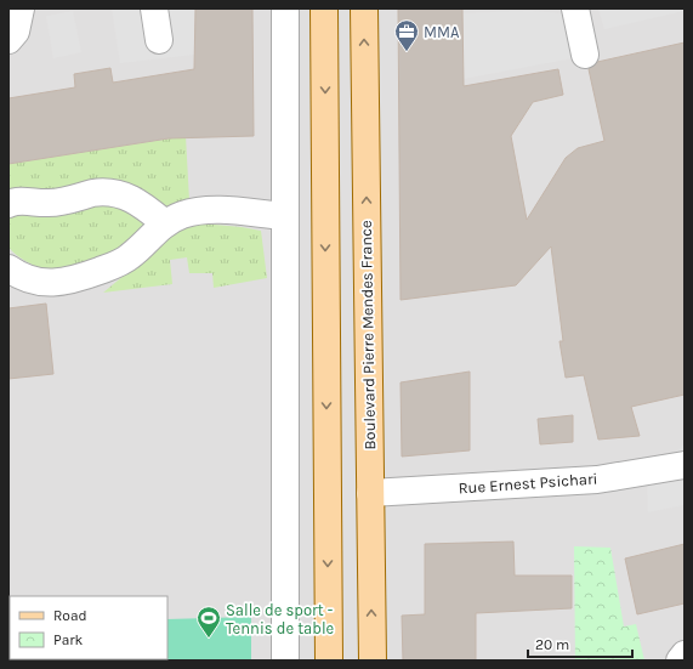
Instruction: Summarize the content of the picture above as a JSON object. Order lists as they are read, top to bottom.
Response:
{
  "streets": {
    "main road": ["Boulevard Pierre Mendes France"],
    "street": ["Rue Ernest Psichari"]
  },
  "crossings": [
    ["Boulevard Pierre Mendes France", "Rue Ernest Psichari"]
  ],
  "places": {
    "office": ["MMA"],
    "sports": ["Salle de sport - Tennis de table"]
  },
  "legend": ["Road", "Park"],
  "scale_bar": "20 m"
}
